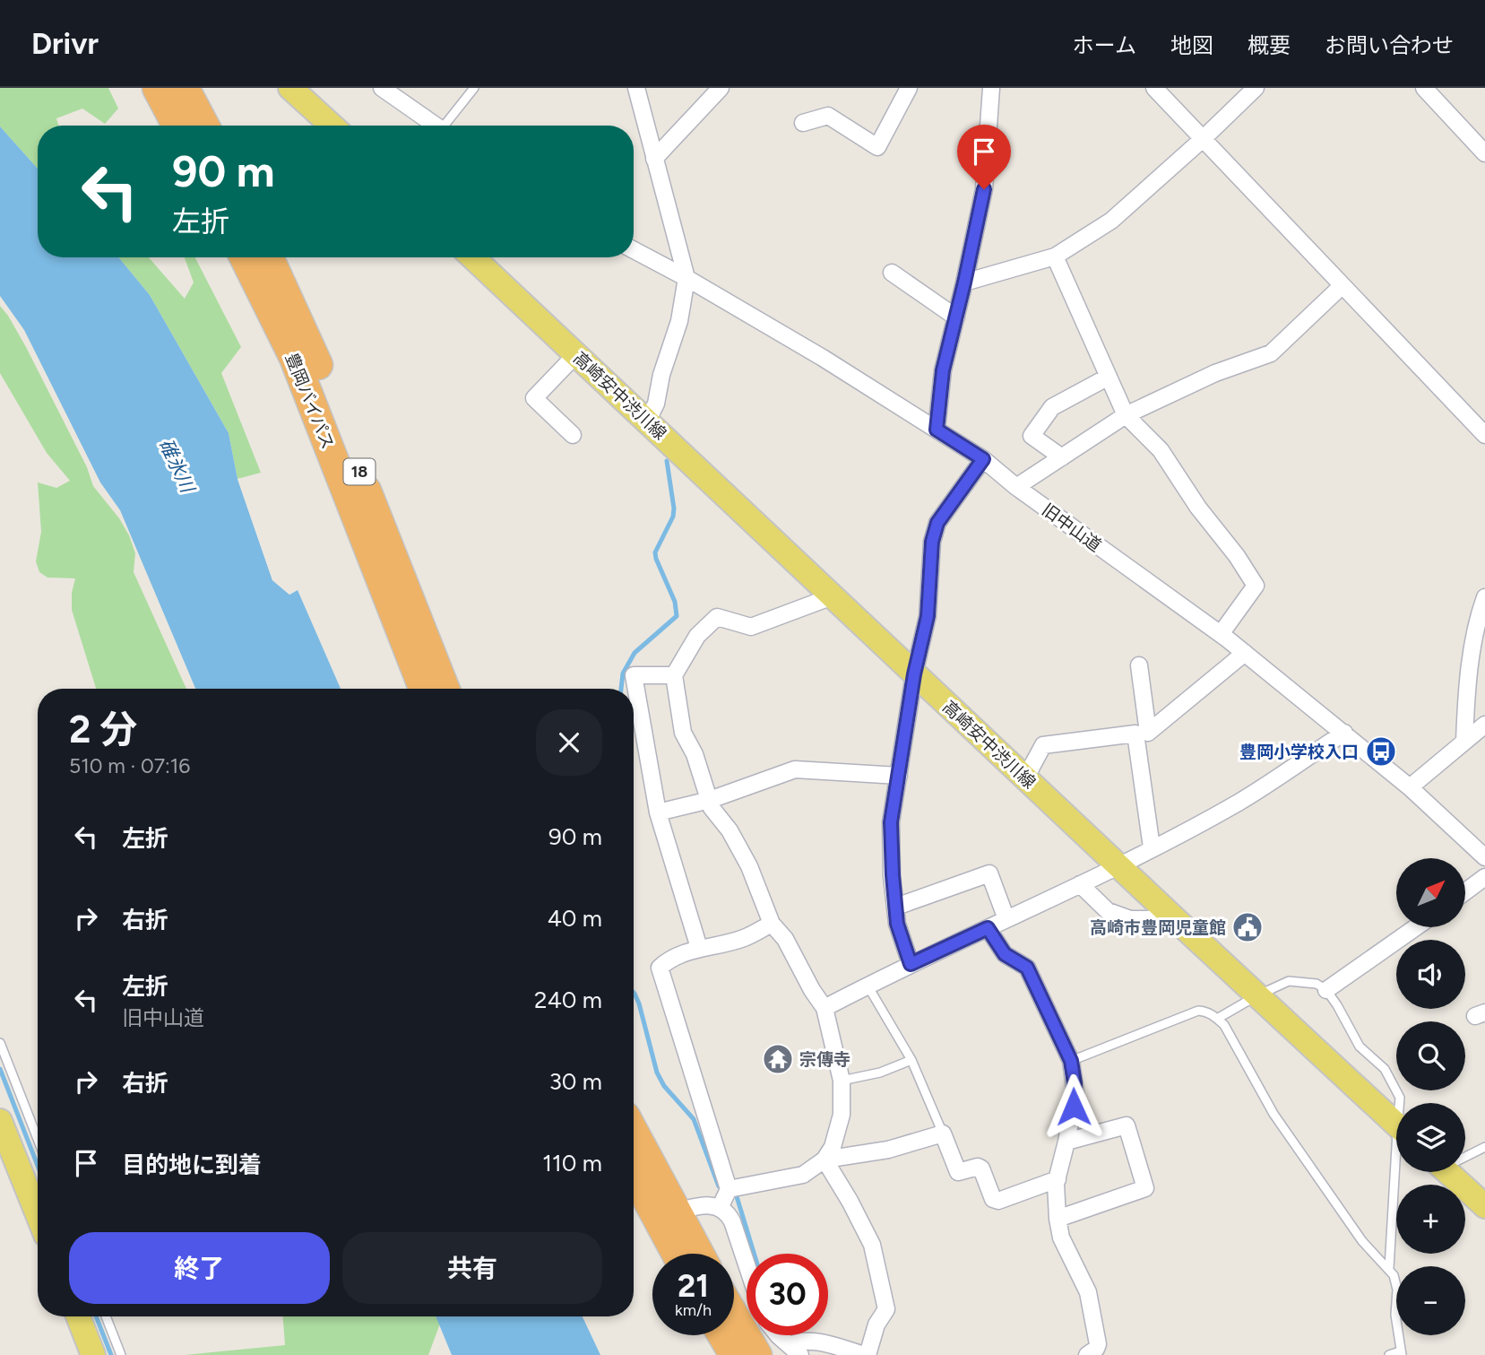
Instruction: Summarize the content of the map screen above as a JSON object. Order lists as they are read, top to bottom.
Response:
{
  "streets": {
    "highway": ["豊岡バイパス", "18"],
    "main road": ["高崎安中渋川線"],
    "street": ["旧中山道"]
  },
  "water": ["碓氷川"],
  "places": {
    "bus stop": ["豊岡小学校入口"],
    "public building": ["高崎市豊岡児童館"],
    "temple": ["宗傳寺"]
  },
  "north": "top right",
  "page": {
    "header": "Drivr",
    "nav": [
      "ホーム",
      "地図",
      "概要",
      "お問い合わせ"
    ],
    "turn": ["90 m", "左折"],
    "heading": ["2 分", "510 m · 07:16"],
    "list": [
      {
        "name": "左折",
        "value": "90 m"
      },
      {
        "name": "右折",
        "value": "40 m"
      },
      {
        "name": "左折",
        "note": "旧中山道",
        "value": "240 m"
      },
      {
        "name": "右折",
        "value": "30 m"
      },
      {
        "name": "目的地に到着",
        "value": "110 m"
      }
    ],
    "map_buttons": ["+", "−"],
    "buttons": ["終了", "共有"],
    "speed": "21 km/h",
    "limit": "30"
  }
}
